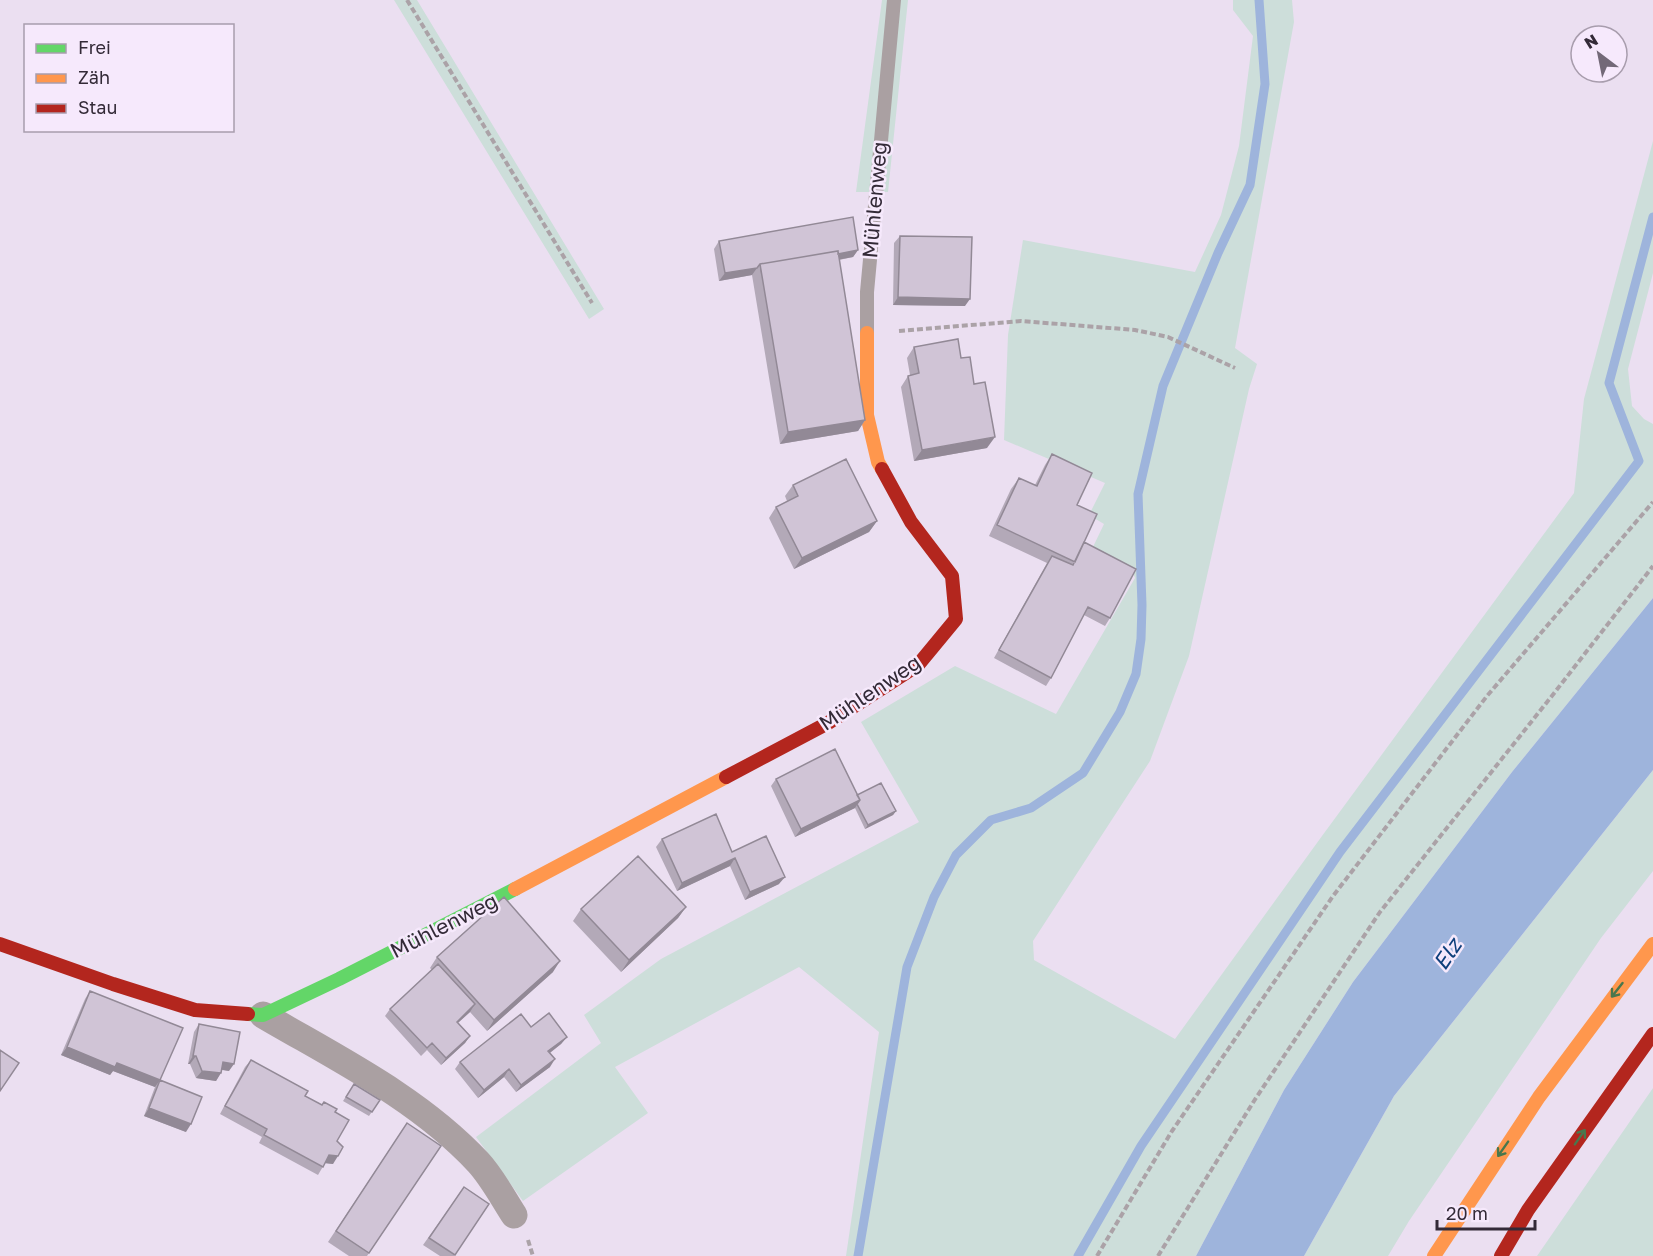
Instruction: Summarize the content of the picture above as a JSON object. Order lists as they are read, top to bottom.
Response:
{
  "streets": {
    "main road": ["Mühlenweg"]
  },
  "water": ["Elz"],
  "legend": ["Frei", "Zäh", "Stau"],
  "scale_bar": "20 m",
  "north": "top left"
}
